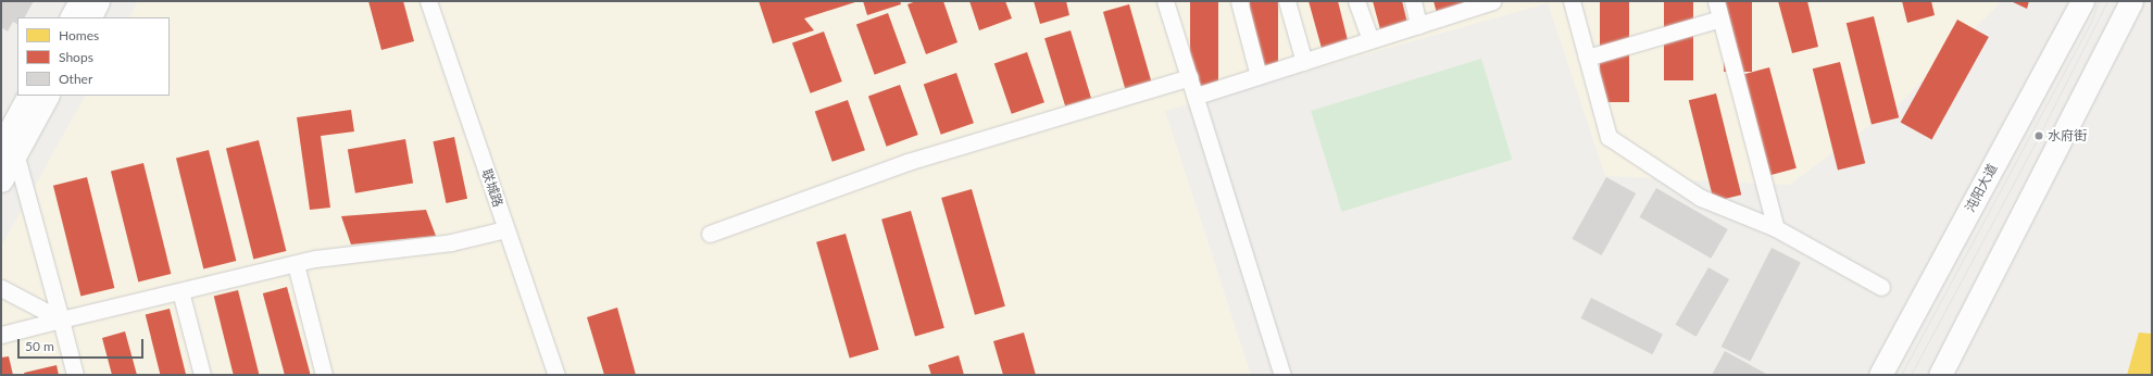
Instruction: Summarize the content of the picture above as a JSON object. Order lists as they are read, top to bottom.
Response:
{
  "streets": {
    "main road": ["沌阳大道"],
    "street": ["联城路"]
  },
  "places": ["水府街"],
  "legend": ["Homes", "Shops", "Other"],
  "scale_bar": "50 m"
}
